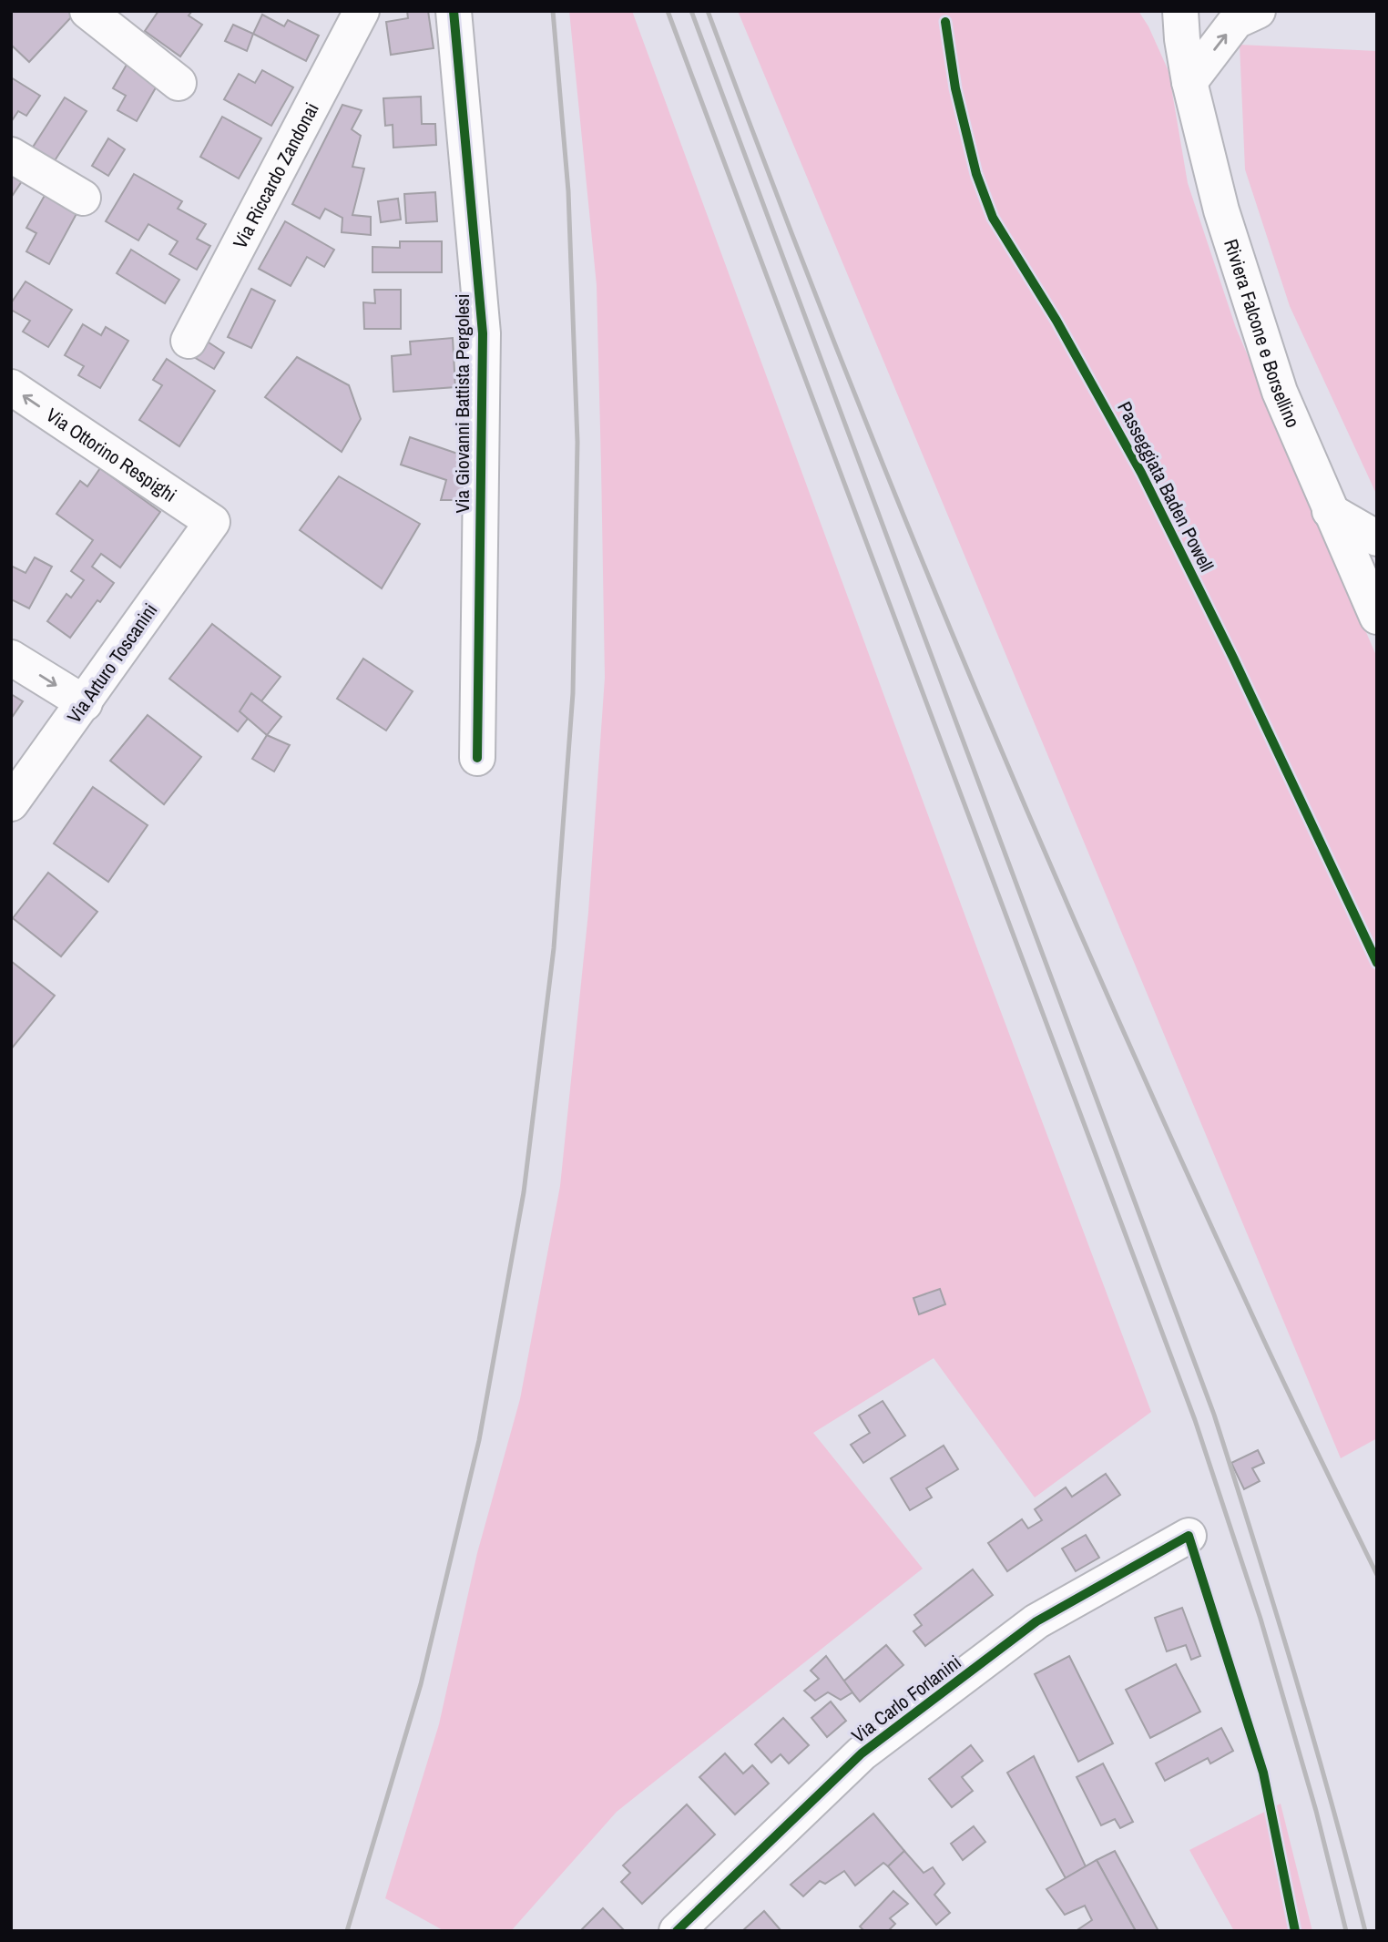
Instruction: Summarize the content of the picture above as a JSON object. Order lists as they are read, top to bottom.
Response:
{
  "streets": {
    "street": [
      "Via Riccardo Zandonai",
      "Riviera Falcone e Borsellino",
      "Via Giovanni Battista Pergolesi",
      "Via Ottorino Respighi",
      "Via Arturo Toscanini",
      "Via Carlo Forlanini"
    ],
    "cycle path": ["Passeggiata Baden Powell"]
  },
  "crossings": [
    ["Via Ottorino Respighi", "Via Arturo Toscanini"]
  ]
}
